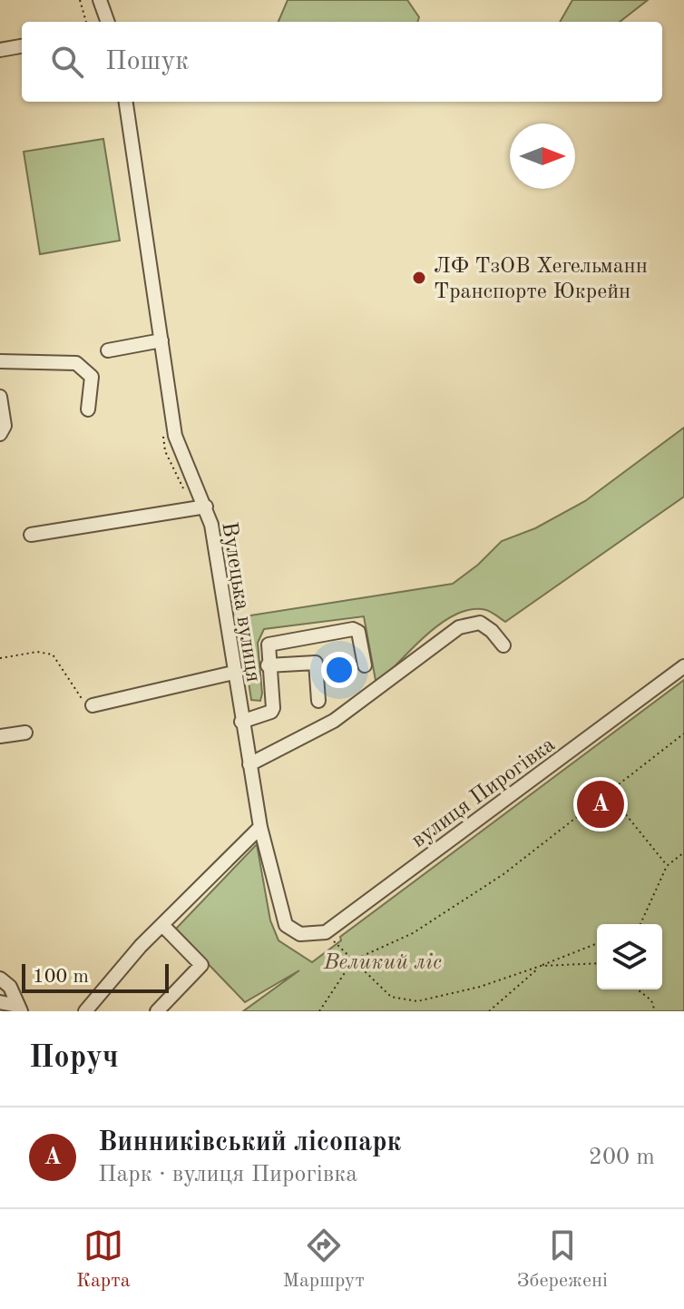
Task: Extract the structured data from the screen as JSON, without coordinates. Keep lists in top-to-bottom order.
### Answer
{
  "streets": {
    "street": ["Вулецька вулиця", "вулиця Пирогівка"]
  },
  "crossings": [
    ["Вулецька вулиця", "вулиця Пирогівка"]
  ],
  "parks": ["Великий ліс"],
  "places": ["ЛФ ТзОВ Хегельманн Транспорте Юкрейн"],
  "scale_bar": "100 m",
  "north": "right",
  "page": {
    "search": "Пошук",
    "pins": "A",
    "scale": "100 m",
    "heading": "Поруч",
    "list": [
      {
        "mark": "A",
        "name": "Винниківський лісопарк",
        "note": "Парк · вулиця Пирогівка",
        "value": "200 m"
      }
    ],
    "nav": ["Карта", "Маршрут", "Збережені"]
  }
}
